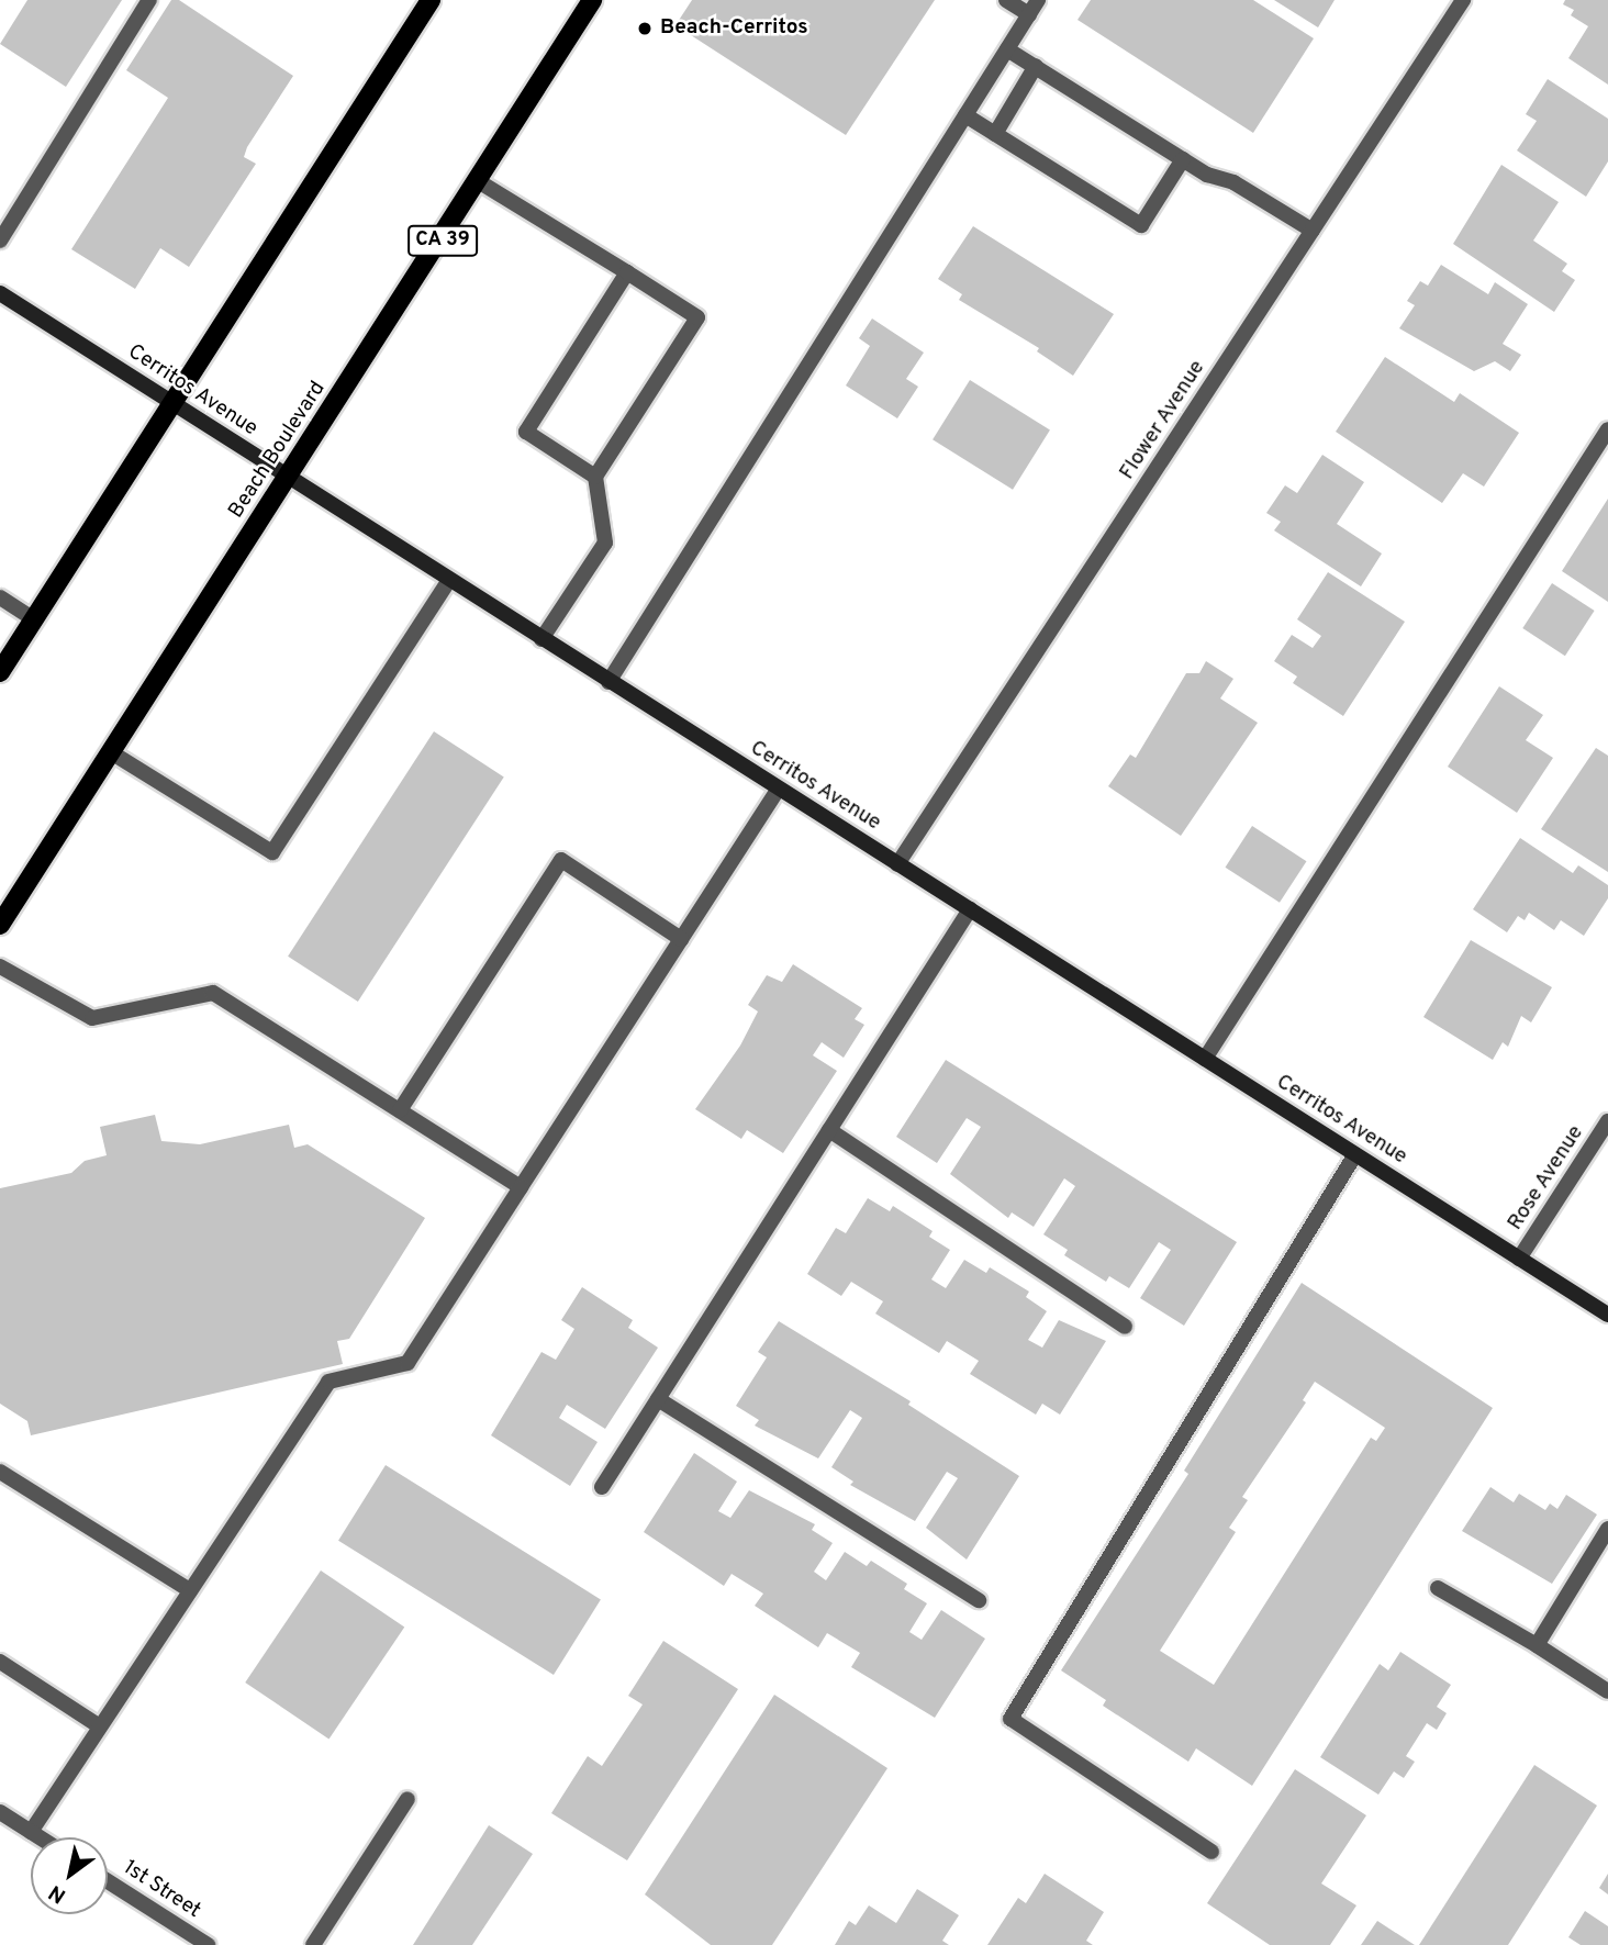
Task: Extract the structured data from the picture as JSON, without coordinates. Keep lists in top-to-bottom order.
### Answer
{
  "streets": {
    "main road": ["CA 39", "Cerritos Avenue", "Beach Boulevard"],
    "street": ["Flower Avenue", "Rose Avenue", "1st Street"]
  },
  "crossings": [
    ["Cerritos Avenue", "Flower Avenue"],
    ["Cerritos Avenue", "Beach Boulevard"],
    ["Cerritos Avenue", "Rose Avenue"]
  ],
  "places": ["Beach-Cerritos"],
  "north": "bottom left"
}
